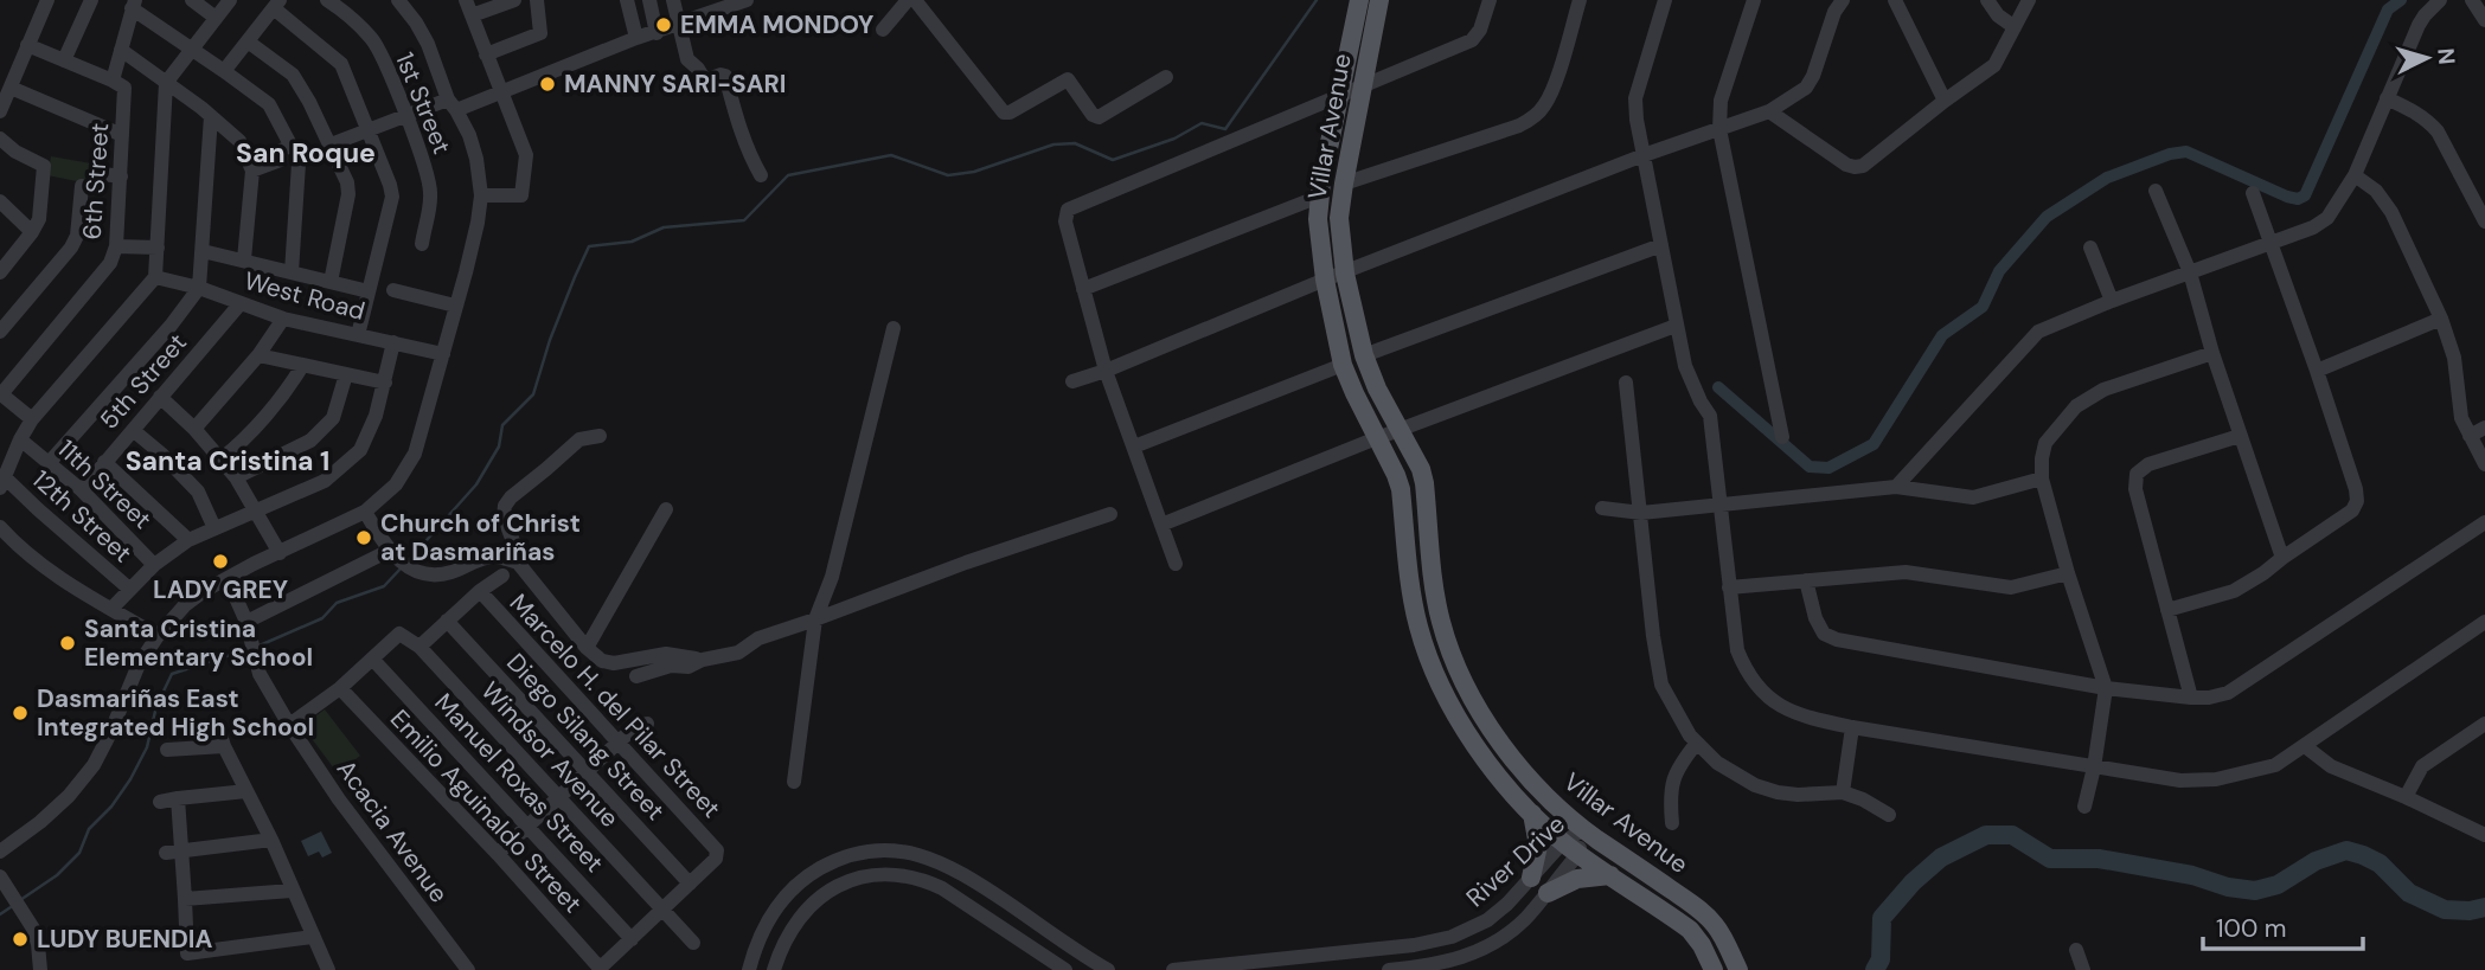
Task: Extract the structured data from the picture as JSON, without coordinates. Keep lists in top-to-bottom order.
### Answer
{
  "streets": {
    "main road": ["Villar Avenue"],
    "street": [
      "1st Street",
      "6th Street",
      "West Road",
      "5th Street",
      "11th Street",
      "12th Street",
      "Marcelo H. del Pilar Street",
      "Diego Silang Street",
      "Windsor Avenue",
      "Manuel Roxas Street",
      "Emilio Aguinaldo Street",
      "Acacia Avenue",
      "River Drive"
    ]
  },
  "crossings": [
    ["Villar Avenue", "River Drive"],
    ["West Road", "5th Street"],
    ["5th Street", "11th Street"],
    ["Marcelo H. del Pilar Street", "Diego Silang Street"],
    ["Windsor Avenue", "Manuel Roxas Street"],
    ["Manuel Roxas Street", "Emilio Aguinaldo Street"]
  ],
  "districts": ["San Roque", "Santa Cristina 1"],
  "places": [
    "EMMA MONDOY",
    "MANNY SARI-SARI",
    "Church of Christ at Dasmariñas",
    "LADY GREY",
    "Santa Cristina Elementary School",
    "Dasmariñas East Integrated High School",
    "LUDY BUENDIA"
  ],
  "scale_bar": "100 m",
  "north": "right"
}
